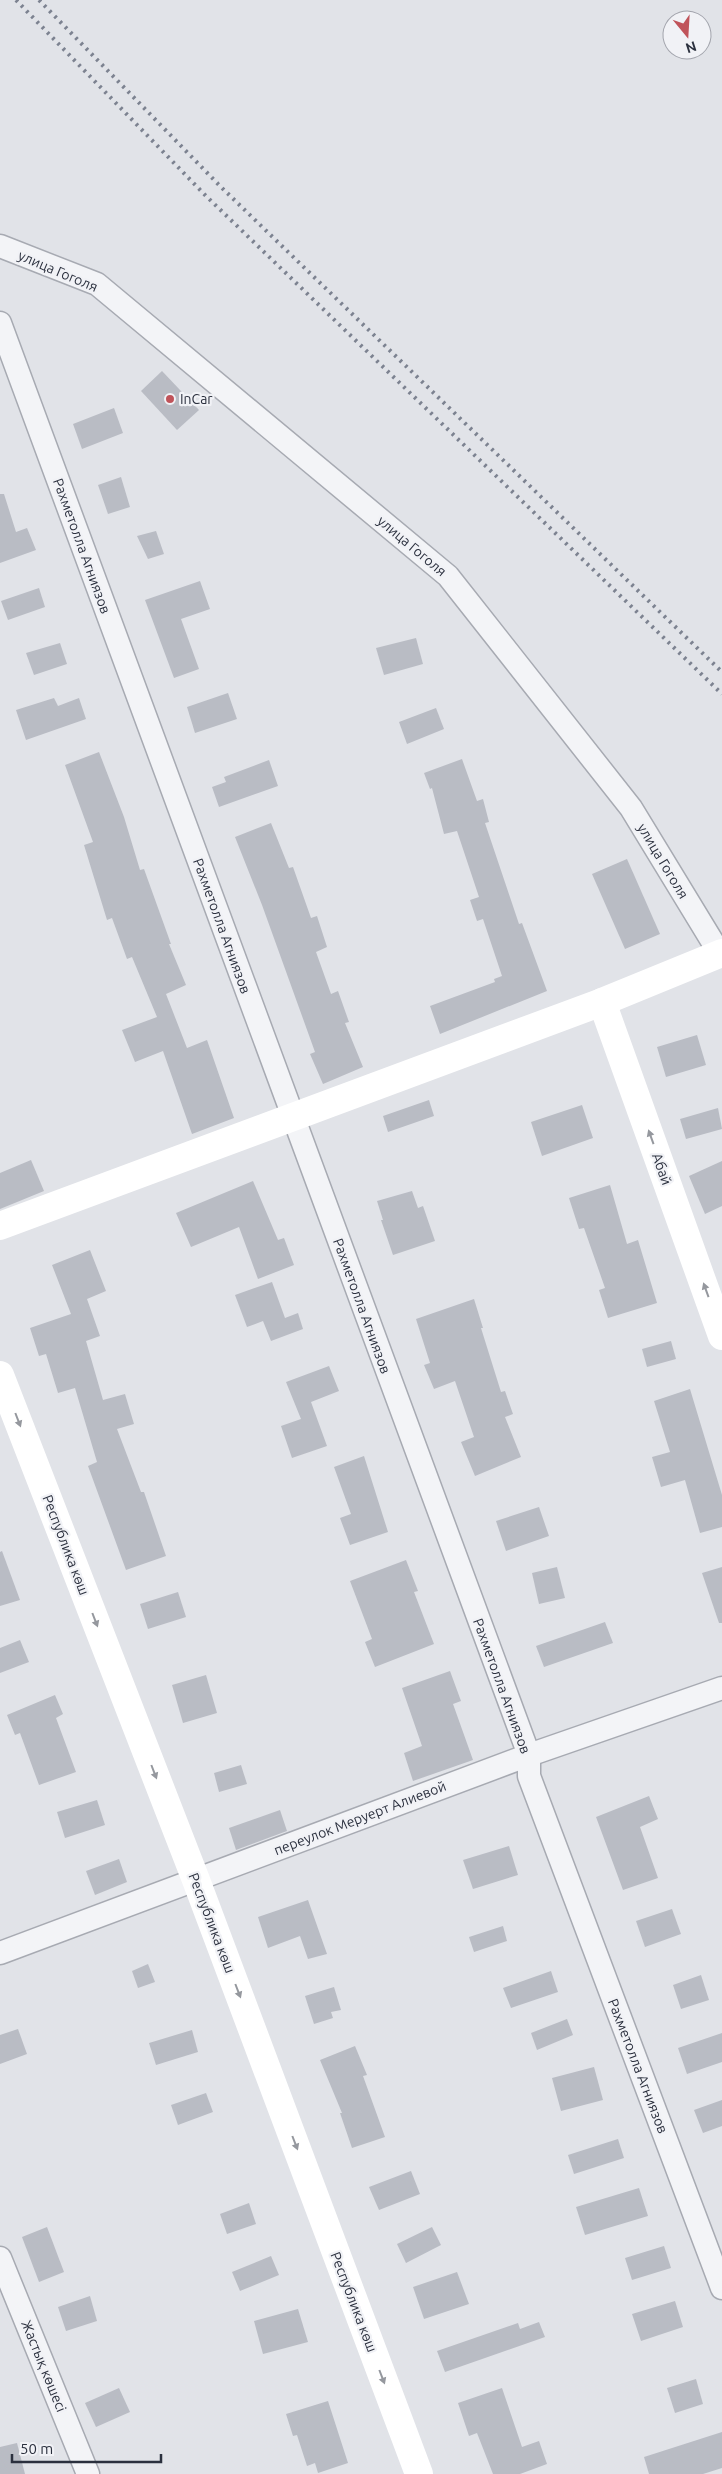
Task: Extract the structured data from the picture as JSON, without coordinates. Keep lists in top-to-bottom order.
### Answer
{
  "streets": {
    "main road": ["Абай", "Республика көш"],
    "street": [
      "улица Гоголя",
      "Рахметолла Агниязов",
      "переулок Меруерт Алиевой",
      "Жастық көшесі"
    ]
  },
  "crossings": [
    ["Рахметолла Агниязов", "переулок Меруерт Алиевой"],
    ["Республика көш", "переулок Меруерт Алиевой"]
  ],
  "one_way": ["Абай", "Республика көш"],
  "places": ["InCar"],
  "scale_bar": "50 m",
  "north": "bottom"
}
